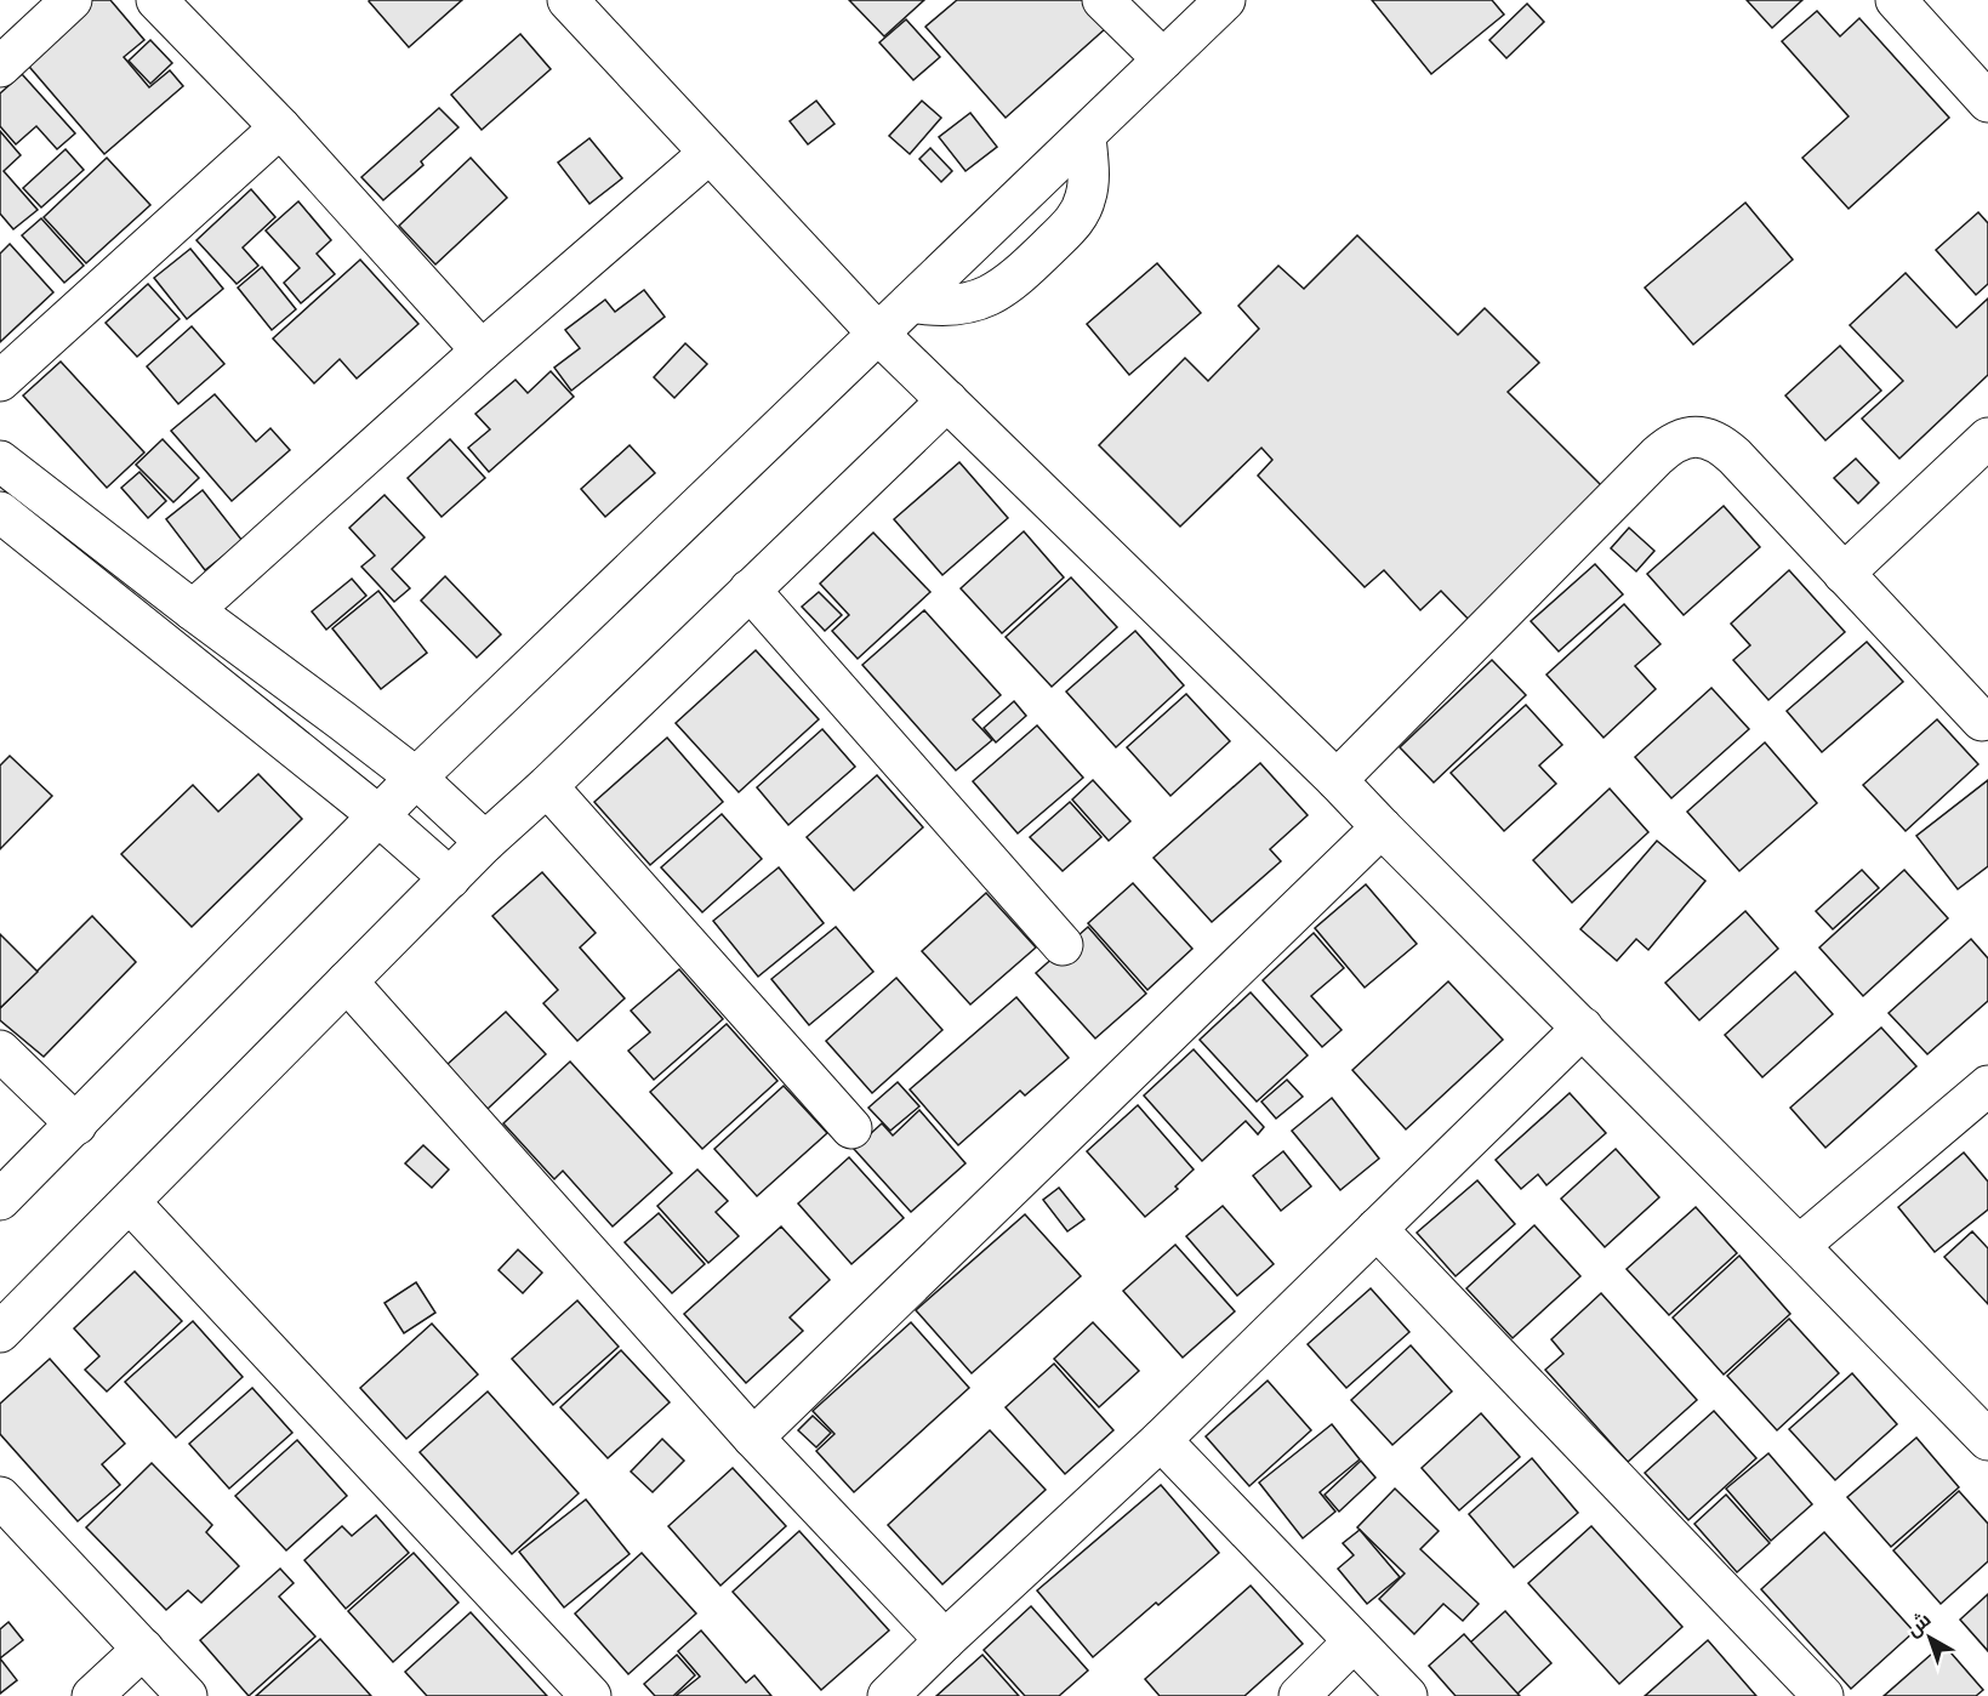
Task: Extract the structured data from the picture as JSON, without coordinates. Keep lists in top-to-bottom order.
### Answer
{
  "north": "top left"
}
